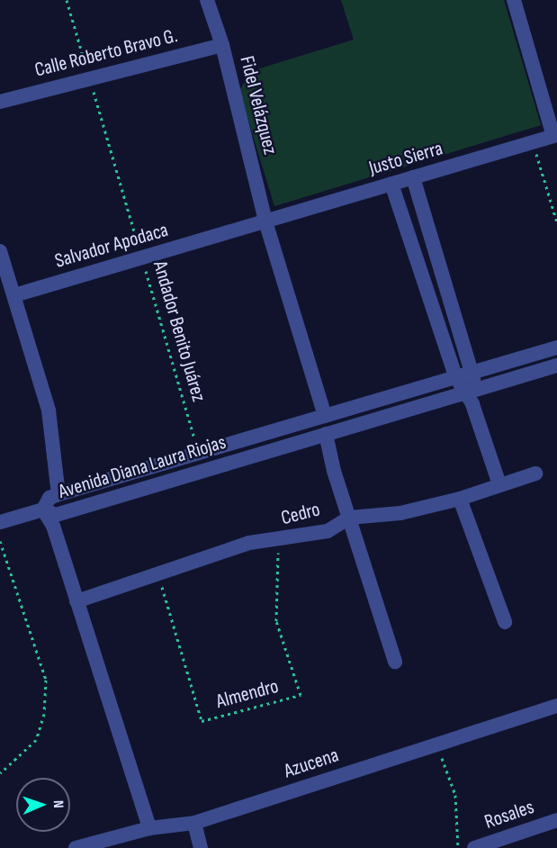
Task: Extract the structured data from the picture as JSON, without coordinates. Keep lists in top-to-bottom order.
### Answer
{
  "streets": {
    "street": [
      "Calle Roberto Bravo G.",
      "Fidel Velázquez",
      "Justo Sierra",
      "Salvador Apodaca",
      "Avenida Diana Laura Riojas",
      "Cedro",
      "Azucena",
      "Rosales"
    ],
    "path": ["Andador Benito Juárez", "Almendro"]
  },
  "crossings": [
    ["Calle Roberto Bravo G.", "Fidel Velázquez"],
    ["Calle Roberto Bravo G.", "Andador Benito Juárez"],
    ["Fidel Velázquez", "Justo Sierra"],
    ["Fidel Velázquez", "Salvador Apodaca"],
    ["Fidel Velázquez", "Avenida Diana Laura Riojas"],
    ["Justo Sierra", "Salvador Apodaca"],
    ["Salvador Apodaca", "Andador Benito Juárez"],
    ["Andador Benito Juárez", "Avenida Diana Laura Riojas"],
    ["Cedro", "Almendro"]
  ],
  "north": "right"
}
